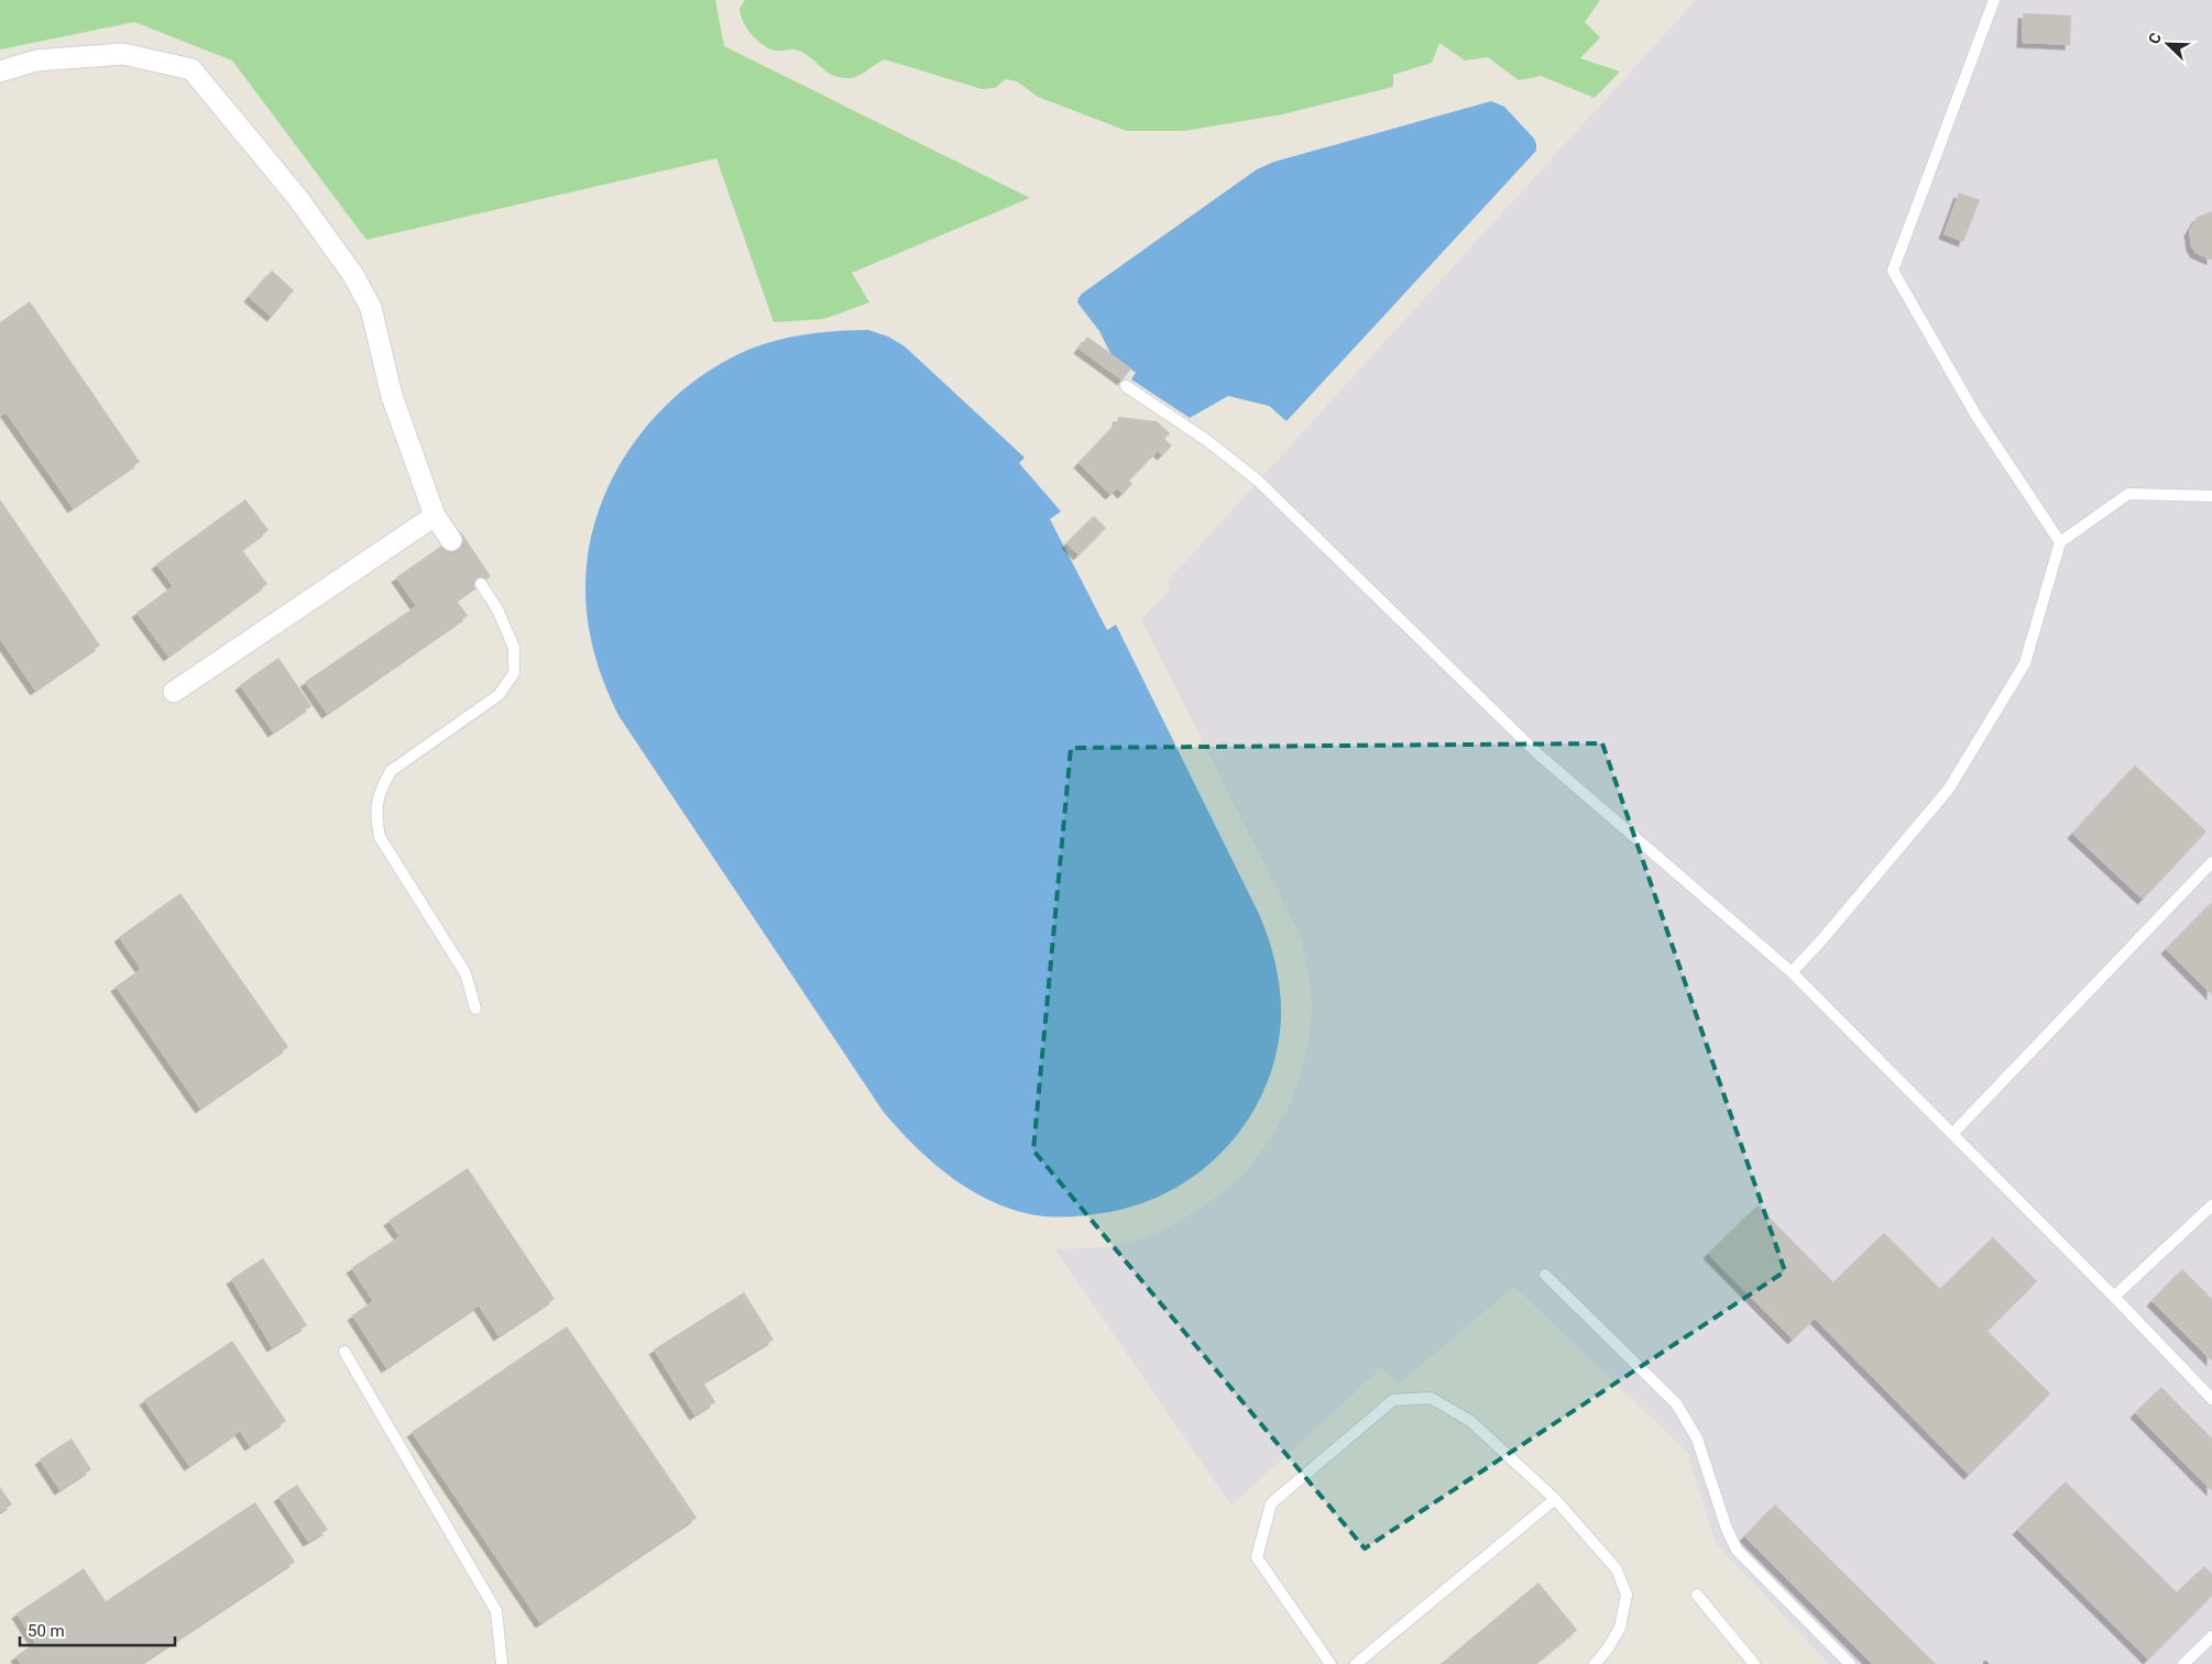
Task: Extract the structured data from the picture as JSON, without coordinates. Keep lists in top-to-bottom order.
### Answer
{
  "scale_bar": "50 m",
  "north": "top left"
}
